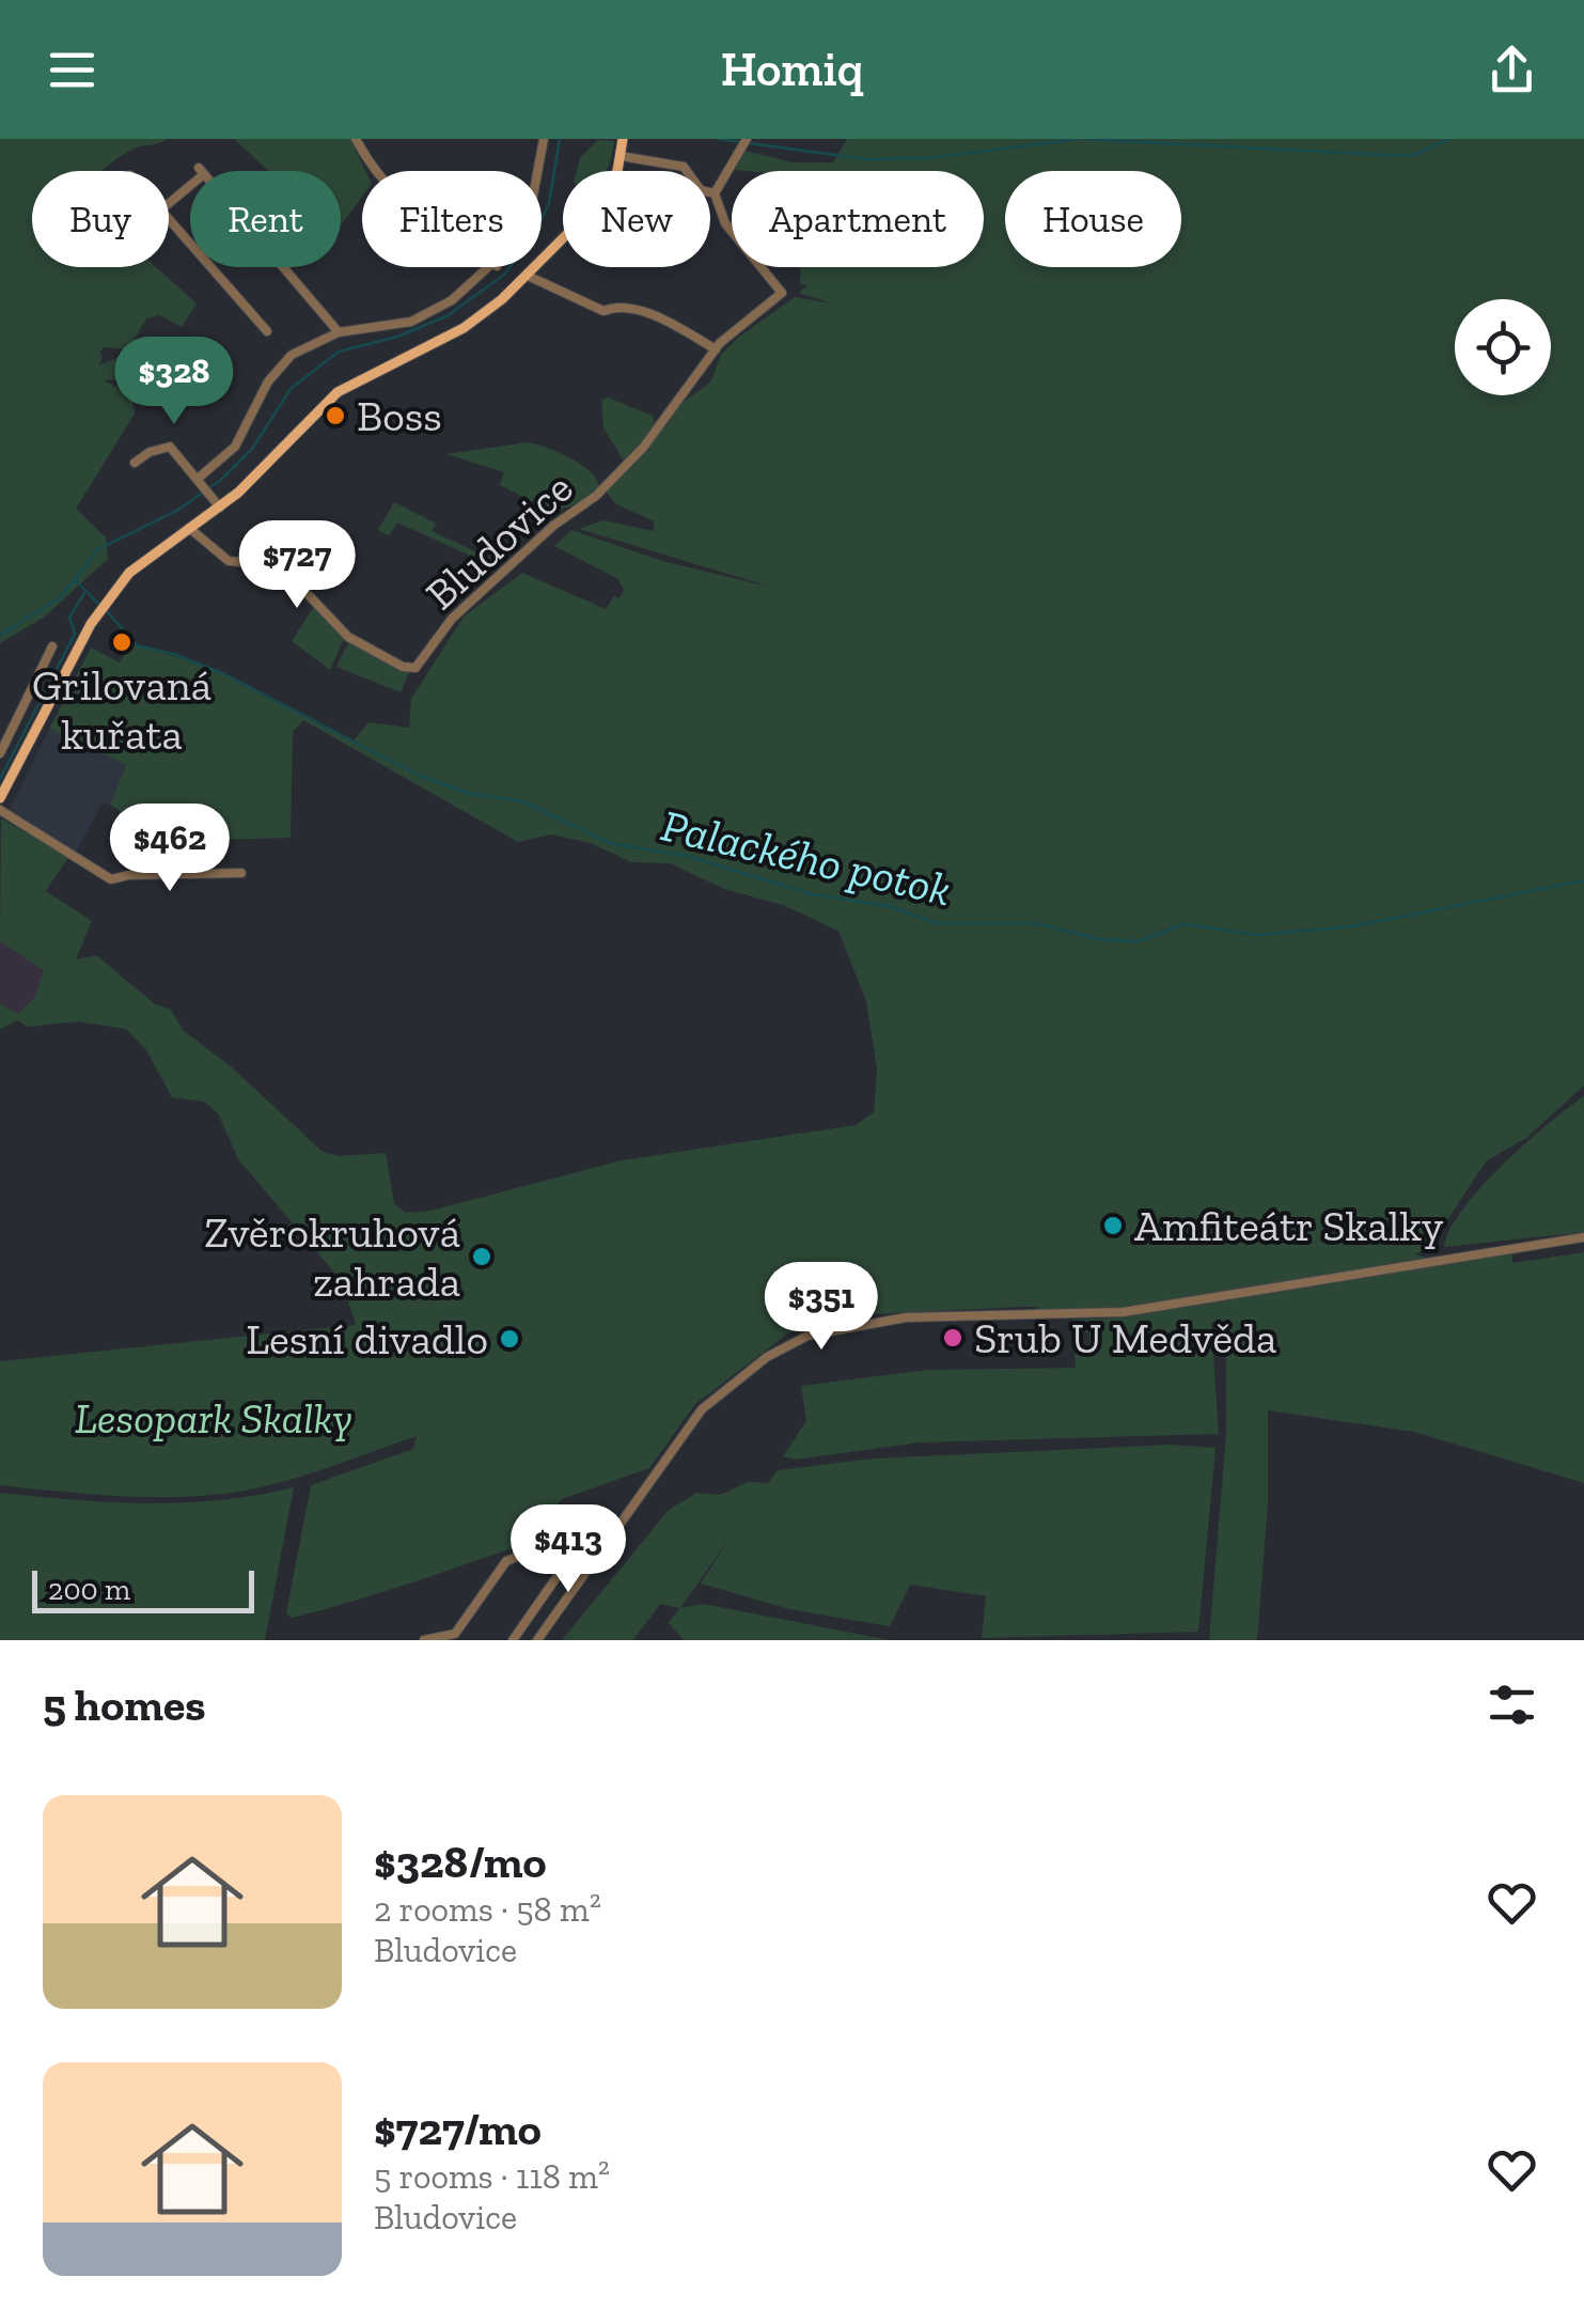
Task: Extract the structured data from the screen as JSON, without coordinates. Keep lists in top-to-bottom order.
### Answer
{
  "streets": {
    "street": ["Bludovice"]
  },
  "water": ["Palackého potok"],
  "parks": ["Lesopark Skalky"],
  "places": [
    "Boss",
    "Grilovaná kuřata",
    "Amfiteátr Skalky",
    "Zvěrokruhová zahrada",
    "Srub U Medvěda",
    "Lesní divadlo"
  ],
  "scale_bar": "200 m",
  "page": {
    "header": "Homiq",
    "chip": [
      "Buy",
      "Rent",
      "Filters",
      "New",
      "Apartment",
      "House"
    ],
    "price": [
      "$328",
      "$727",
      "$462",
      "$351",
      "$413"
    ],
    "scale": "200 m",
    "heading": "5 homes",
    "list": [
      {
        "name": "$328/mo",
        "note": "2 rooms · 58 m² · Bludovice"
      },
      {
        "name": "$727/mo",
        "note": "5 rooms · 118 m² · Bludovice"
      }
    ]
  }
}
